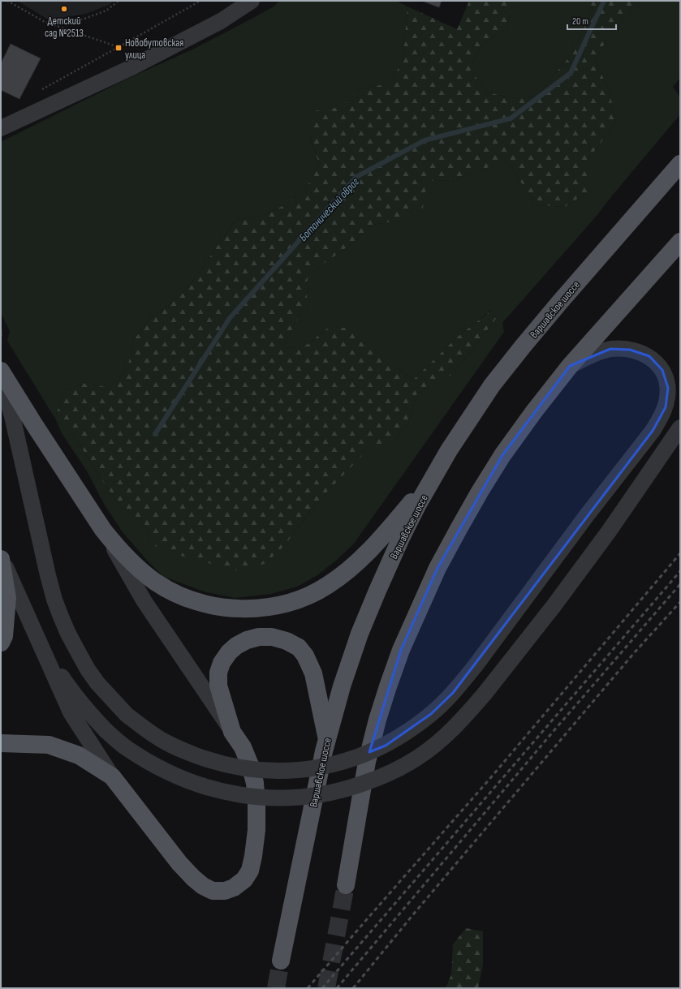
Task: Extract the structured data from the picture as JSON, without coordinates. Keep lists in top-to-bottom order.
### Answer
{
  "streets": {
    "main road": ["Варшавское шоссе"]
  },
  "water": ["Ботанический овраг"],
  "places": {
    "other": ["Детский сад №2513"],
    "transit": ["Новобутовская улица"]
  },
  "scale_bar": "20 m"
}
